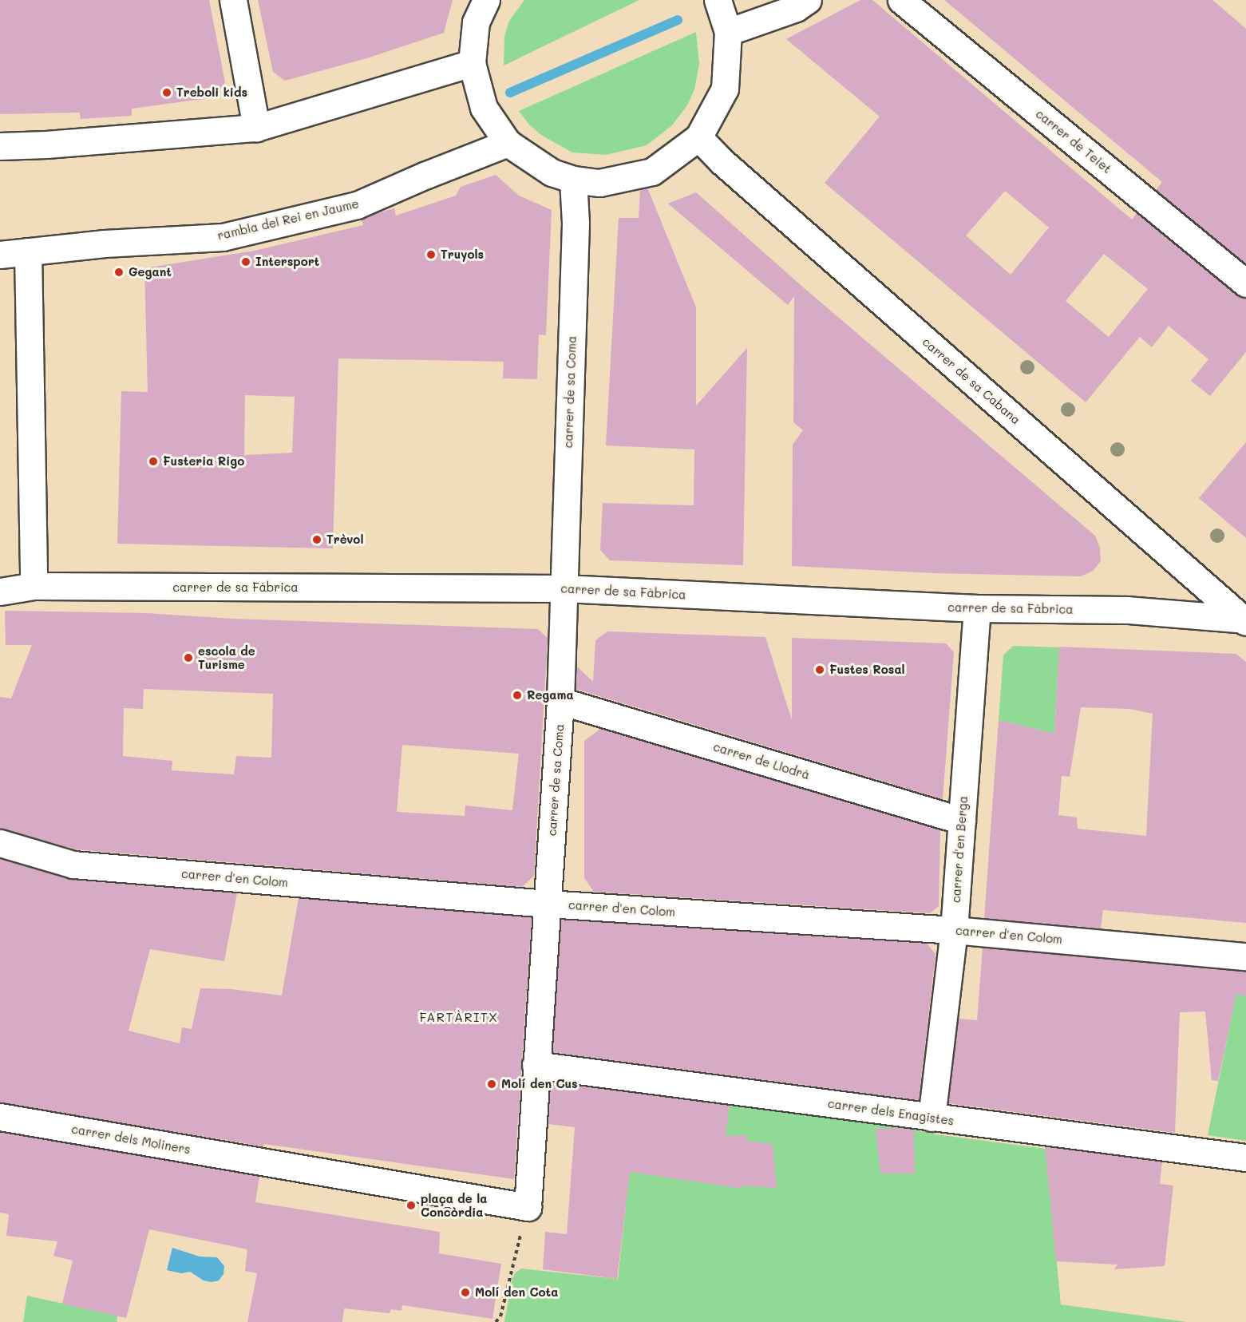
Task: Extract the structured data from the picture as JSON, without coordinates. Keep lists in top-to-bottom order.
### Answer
{
  "streets": {
    "street": [
      "carrer de Teiet",
      "rambla del Rei en Jaume",
      "carrer de sa Cabana",
      "carrer de sa Coma",
      "carrer de sa Fàbrica",
      "carrer de Llodrà",
      "carrer d'en Berga",
      "carrer d'en Colom",
      "carrer dels Enagistes",
      "carrer dels Moliners"
    ]
  },
  "crossings": [
    ["carrer de sa Cabana", "carrer de sa Fàbrica"],
    ["carrer de sa Coma", "carrer de sa Fàbrica"],
    ["carrer de sa Coma", "carrer de Llodrà"],
    ["carrer de sa Coma", "carrer d'en Colom"],
    ["carrer de sa Coma", "carrer dels Enagistes"],
    ["carrer de sa Coma", "carrer dels Moliners"],
    ["carrer de sa Fàbrica", "carrer d'en Berga"],
    ["carrer de Llodrà", "carrer d'en Berga"],
    ["carrer d'en Berga", "carrer d'en Colom"],
    ["carrer d'en Berga", "carrer dels Enagistes"]
  ],
  "districts": ["FARTÀRITX"],
  "places": [
    "Treboli kids",
    "Truyols",
    "Intersport",
    "Gegant",
    "Fusteria Rigo",
    "Trèvol",
    "escola de Turisme",
    "Fustes Rosal",
    "Regama",
    "Molí den Cus",
    "plaça de la Concòrdia",
    "Molí den Cota"
  ]
}
